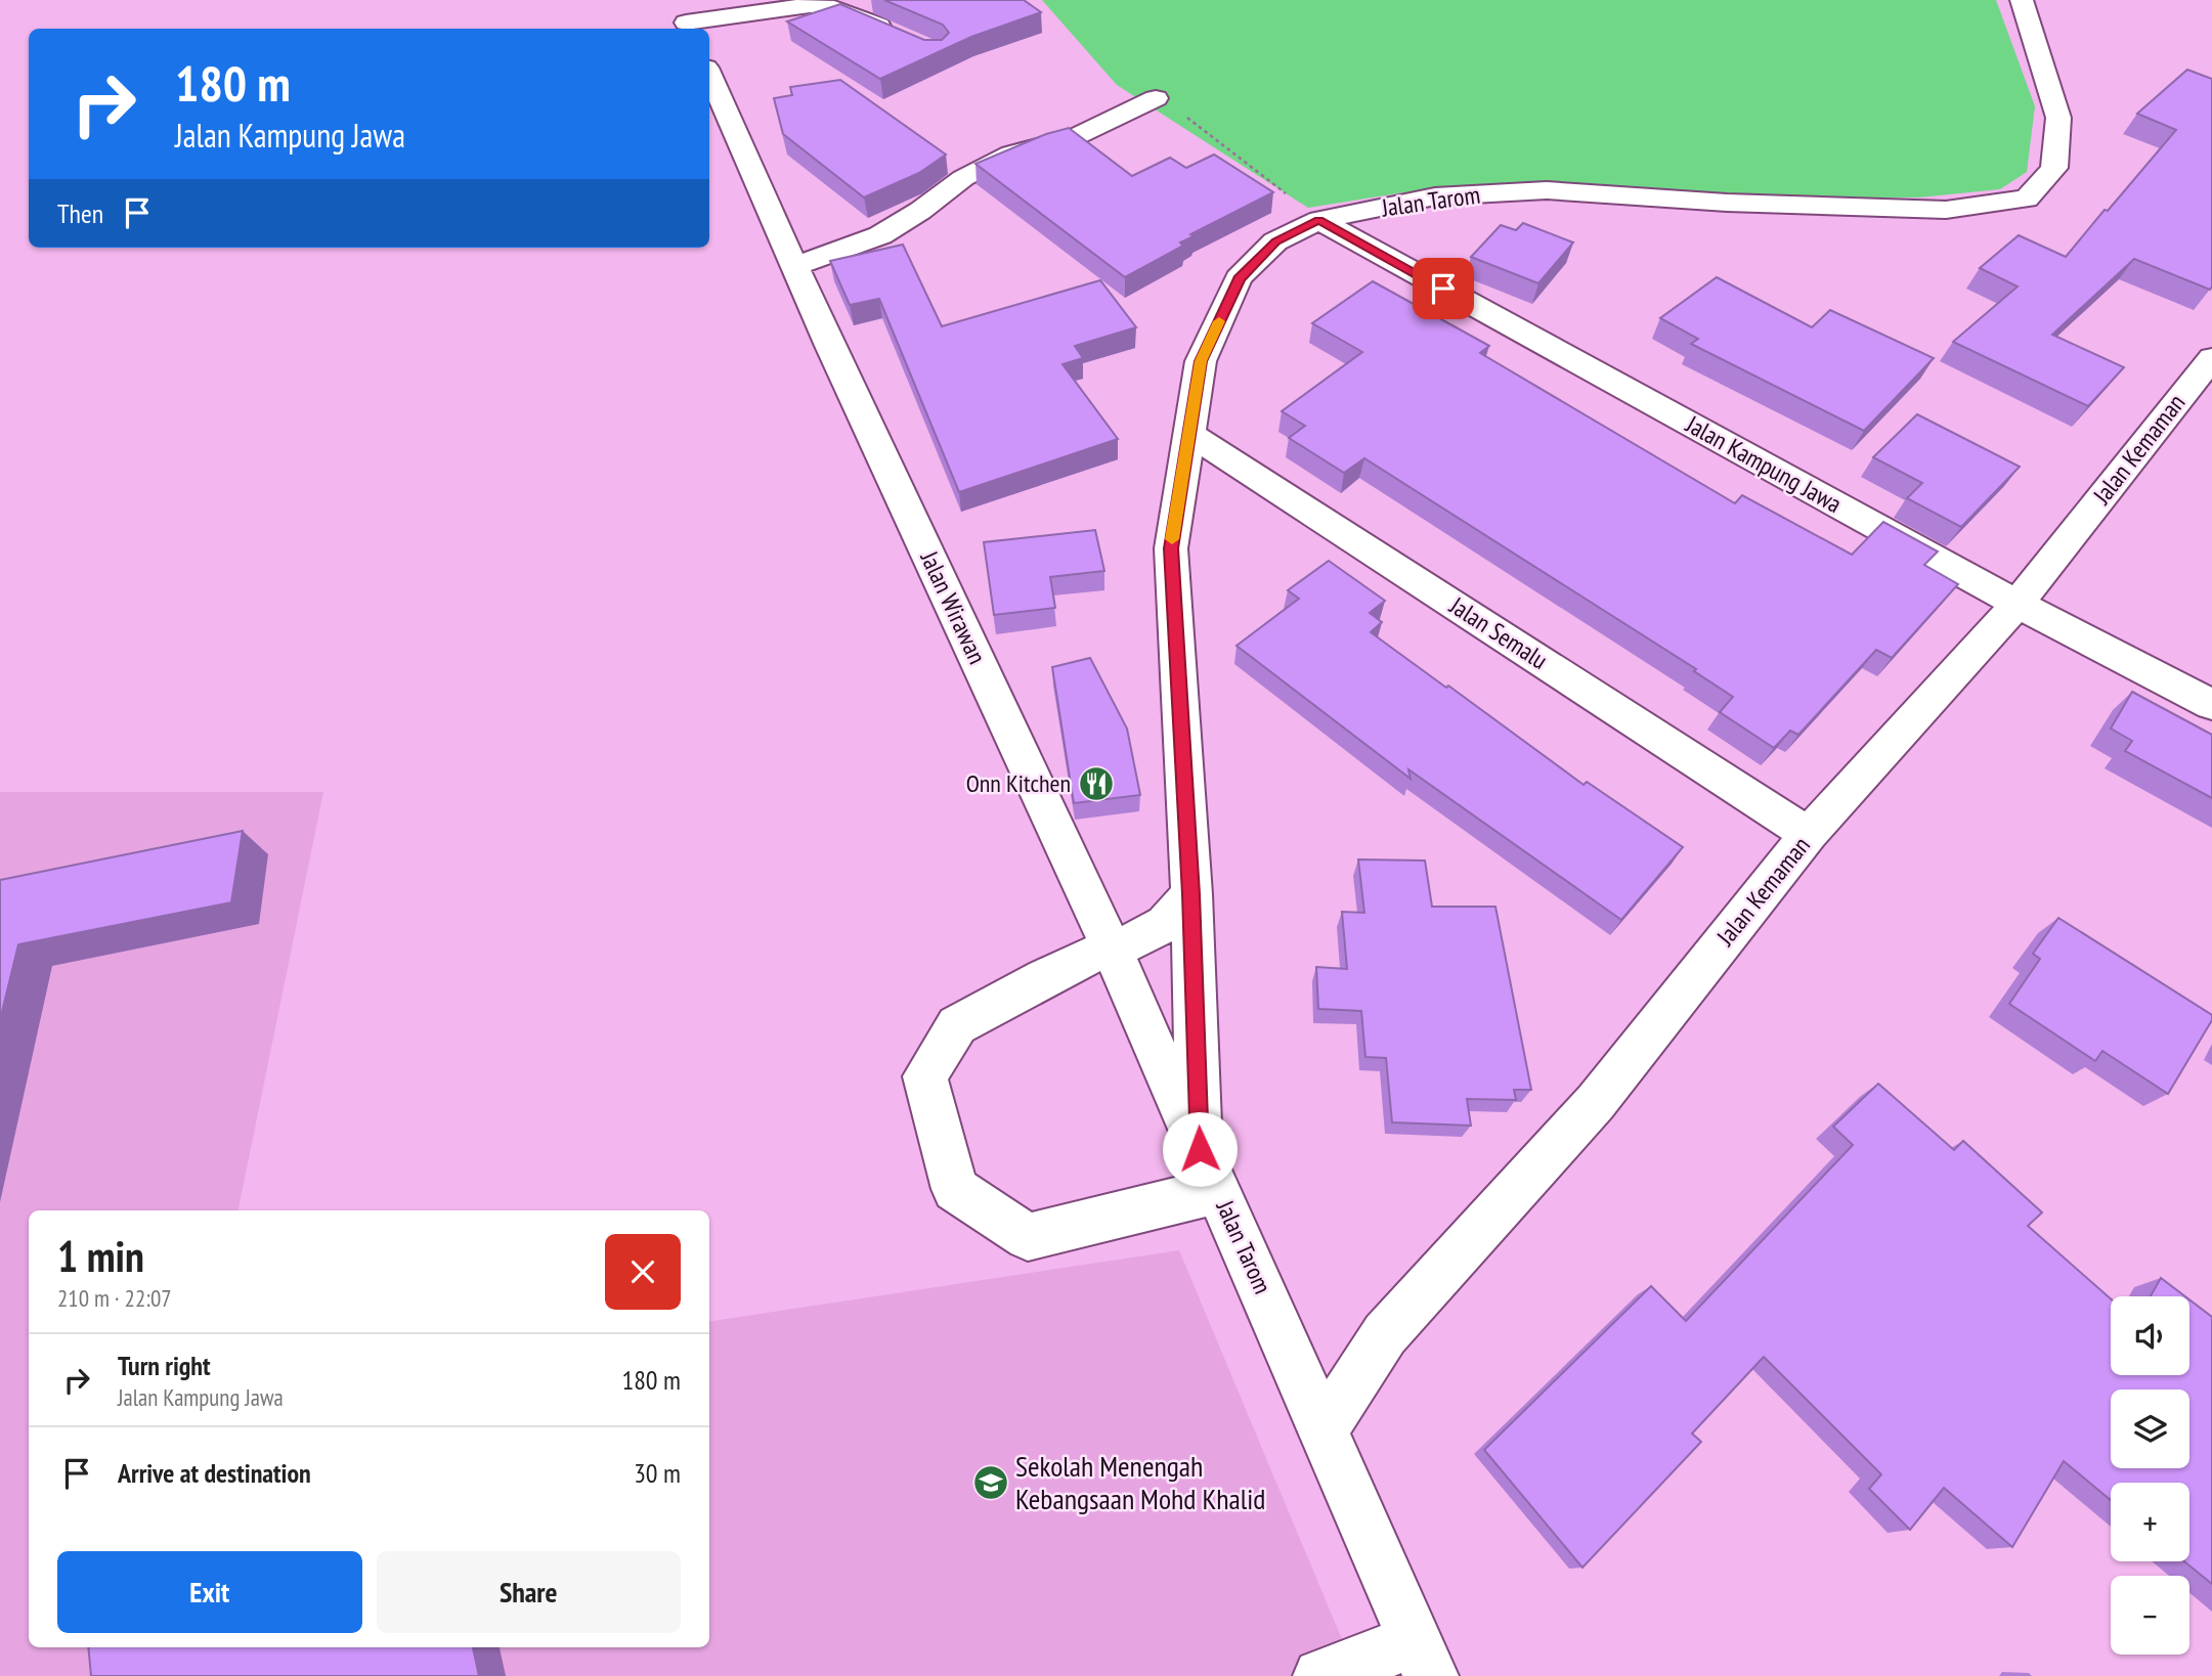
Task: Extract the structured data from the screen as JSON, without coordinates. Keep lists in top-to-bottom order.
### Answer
{
  "streets": {
    "street": [
      "Jalan Tarom",
      "Jalan Kemaman",
      "Jalan Kampung Jawa",
      "Jalan Wirawan",
      "Jalan Semalu"
    ]
  },
  "crossings": [
    ["Jalan Tarom", "Jalan Kemaman"],
    ["Jalan Tarom", "Jalan Kampung Jawa"],
    ["Jalan Tarom", "Jalan Wirawan"],
    ["Jalan Tarom", "Jalan Semalu"],
    ["Jalan Kemaman", "Jalan Kampung Jawa"],
    ["Jalan Kemaman", "Jalan Semalu"]
  ],
  "places": {
    "restaurant": ["Onn Kitchen"],
    "school or university": ["Sekolah Menengah Kebangsaan Mohd Khalid"]
  },
  "page": {
    "turn": ["180 m", "Jalan Kampung Jawa"],
    "then": "Then",
    "heading": ["1 min", "210 m · 22:07"],
    "map_buttons": ["+", "−"],
    "list": [
      {
        "name": "Turn right",
        "note": "Jalan Kampung Jawa",
        "value": "180 m"
      },
      {
        "name": "Arrive at destination",
        "value": "30 m"
      }
    ],
    "buttons": ["Exit", "Share"]
  }
}
